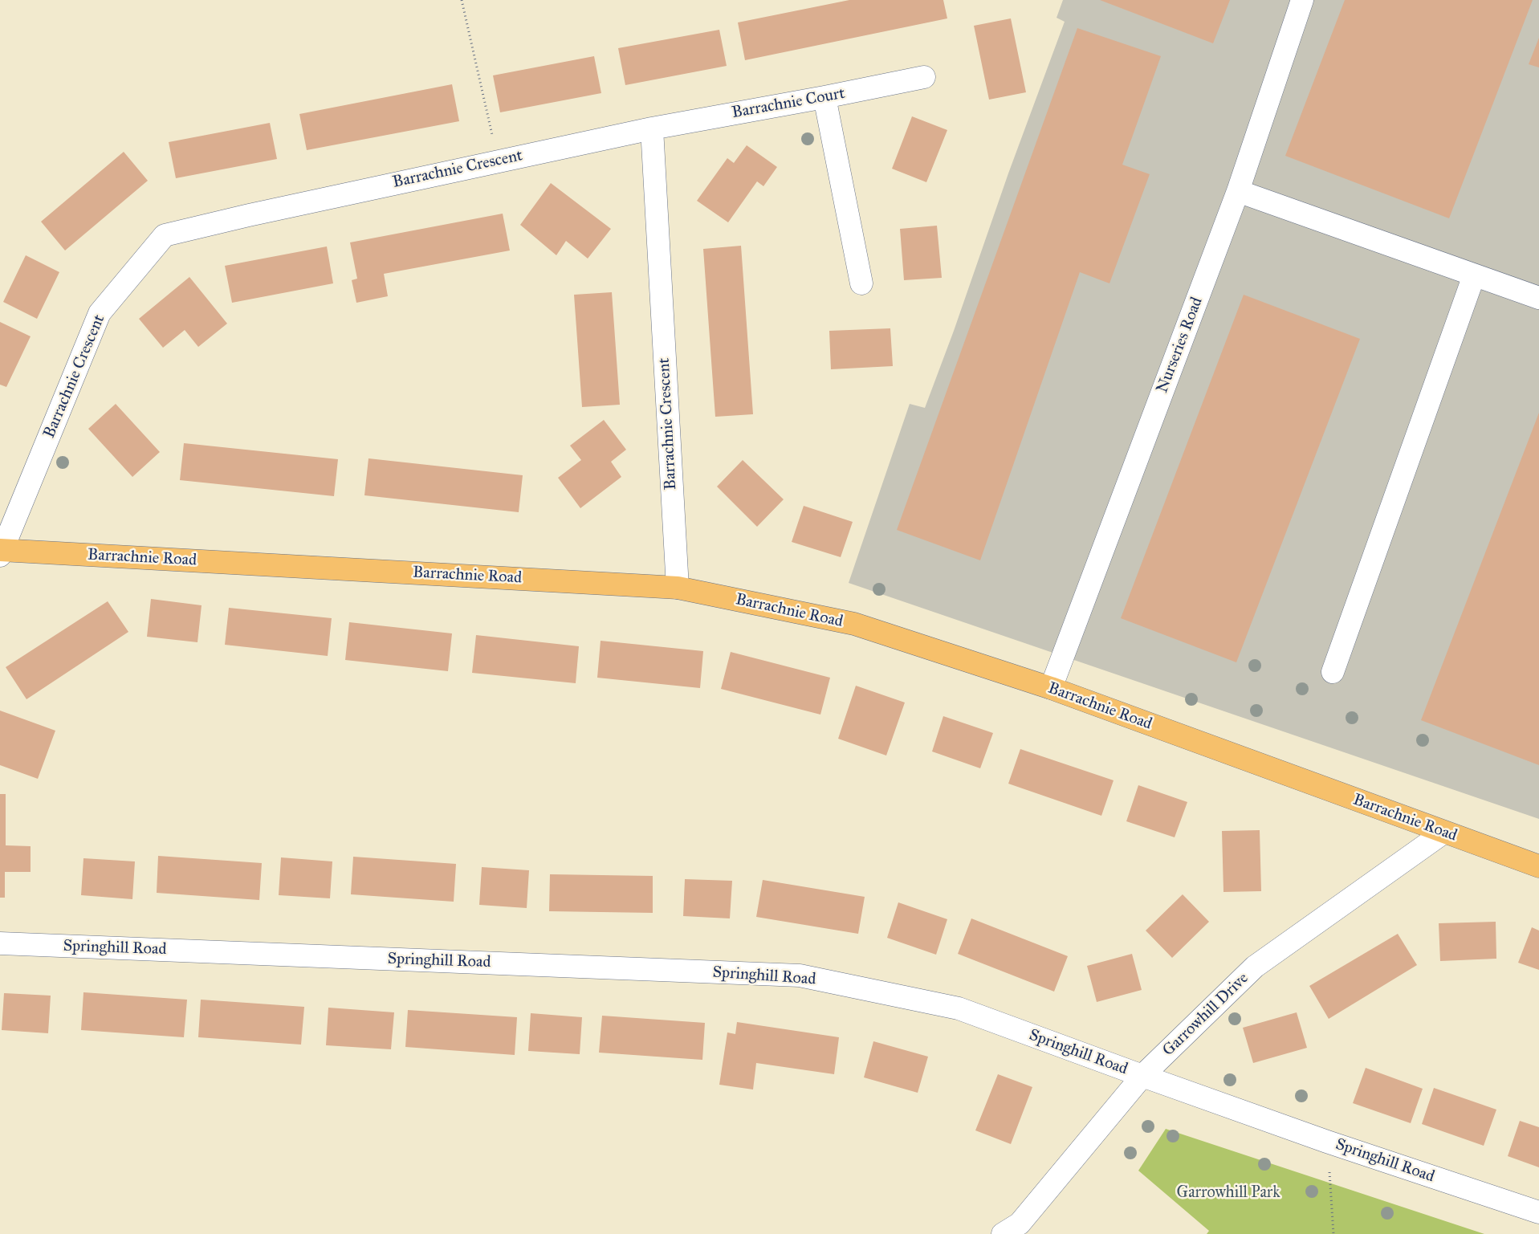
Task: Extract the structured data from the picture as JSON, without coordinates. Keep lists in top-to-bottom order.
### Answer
{
  "streets": {
    "main road": ["Barrachnie Road"],
    "street": [
      "Barrachnie Court",
      "Barrachnie Crescent",
      "Nurseries Road",
      "Springhill Road",
      "Garrowhill Drive"
    ]
  },
  "crossings": [
    ["Barrachnie Court", "Barrachnie Crescent"],
    ["Barrachnie Crescent", "Barrachnie Road"],
    ["Nurseries Road", "Barrachnie Road"],
    ["Barrachnie Road", "Garrowhill Drive"],
    ["Springhill Road", "Garrowhill Drive"]
  ],
  "parks": ["Garrowhill Park"]
}
